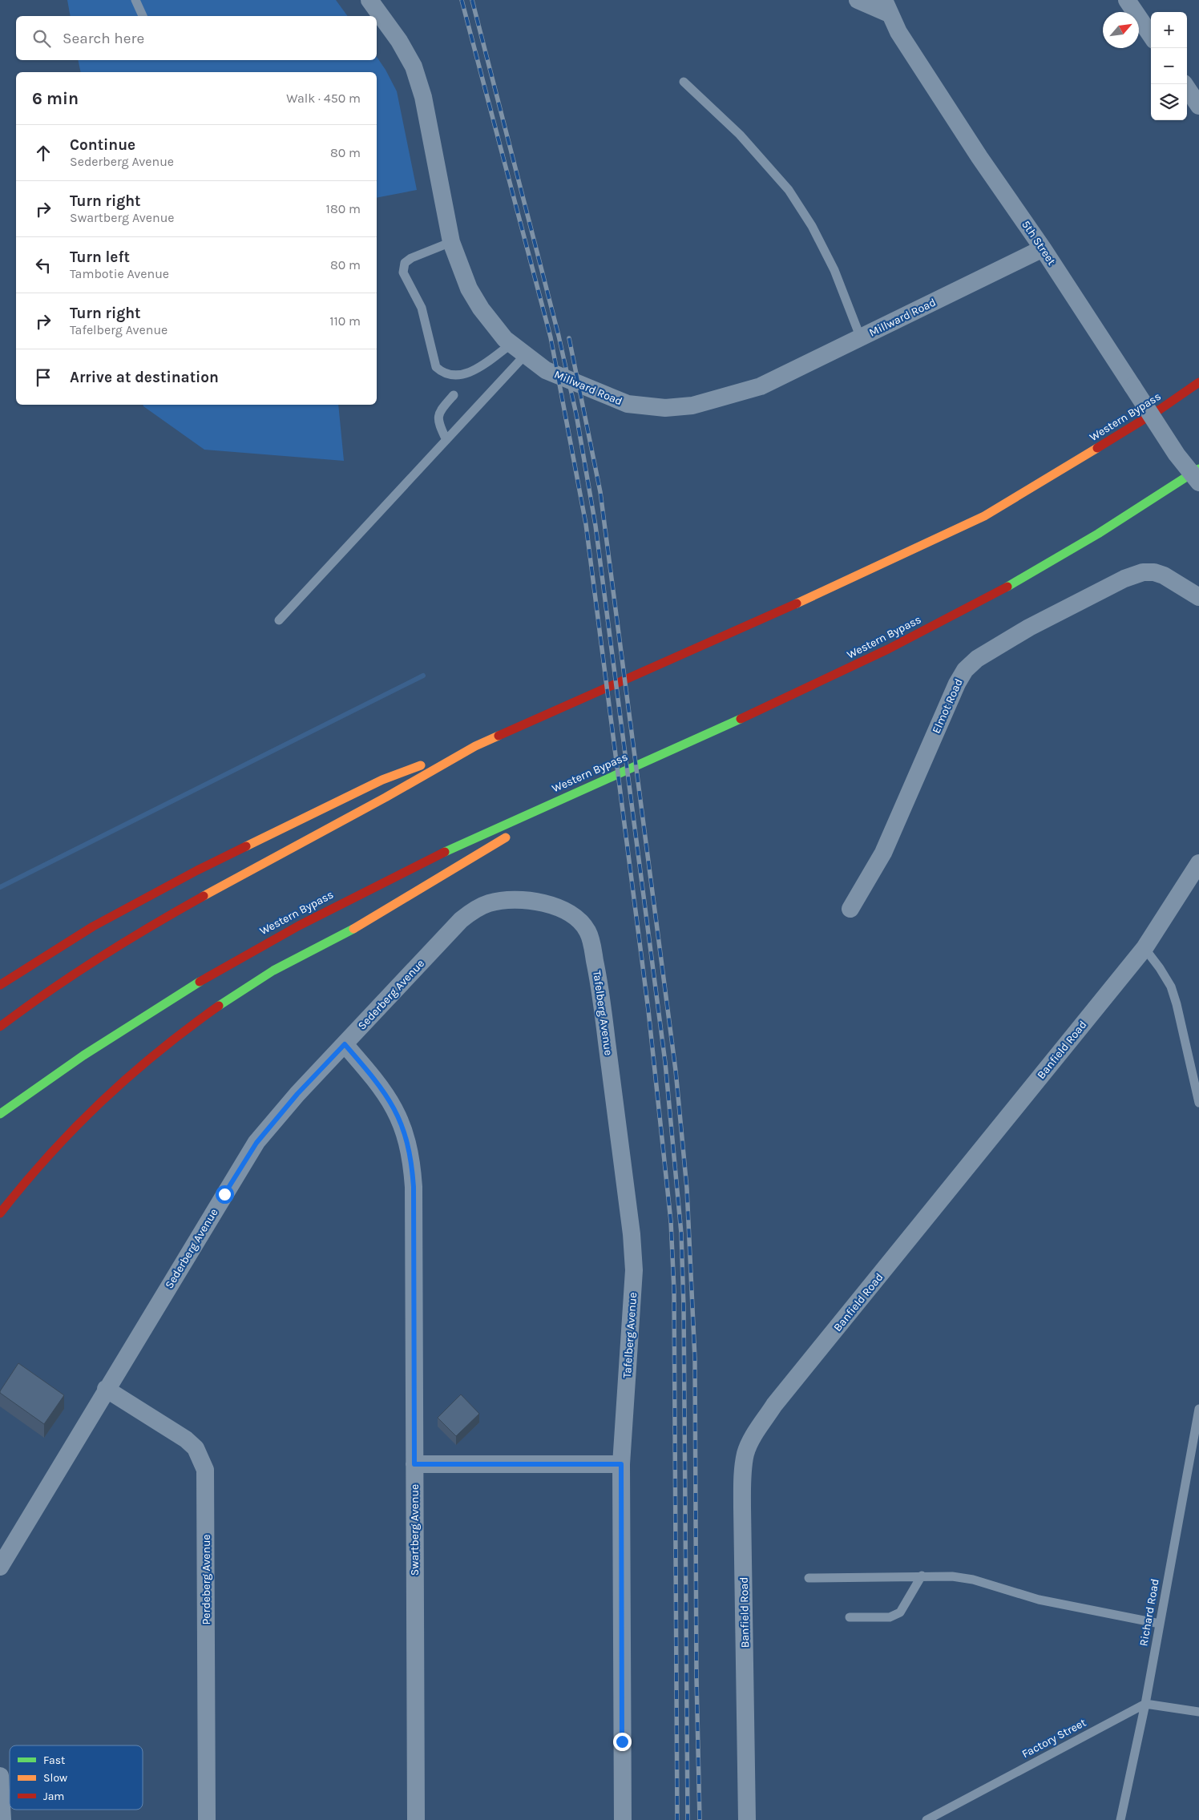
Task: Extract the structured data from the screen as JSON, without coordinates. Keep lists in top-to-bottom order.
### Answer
{
  "streets": {
    "highway": ["Western Bypass"],
    "street": [
      "5th Street",
      "Millward Road",
      "Elmot Road",
      "Sederberg Avenue",
      "Tafelberg Avenue",
      "Banfield Road",
      "Swartberg Avenue",
      "Perdeberg Avenue"
    ],
    "lane": ["Richard Road", "Factory Street"]
  },
  "crossings": [
    ["5th Street", "Millward Road"],
    ["Sederberg Avenue", "Tafelberg Avenue"],
    ["Sederberg Avenue", "Swartberg Avenue"],
    ["Sederberg Avenue", "Perdeberg Avenue"],
    ["Richard Road", "Factory Street"]
  ],
  "legend": ["Fast", "Slow", "Jam"],
  "north": "top right",
  "page": {
    "map_buttons": ["+", "−"],
    "search": "Search here",
    "heading": ["6 min", "Walk · 450 m"],
    "list": [
      ["Continue", "Sederberg Avenue", "80 m"],
      ["Turn right", "Swartberg Avenue", "180 m"],
      ["Turn left", "Tambotie Avenue", "80 m"],
      ["Turn right", "Tafelberg Avenue", "110 m"],
      "Arrive at destination"
    ]
  }
}
